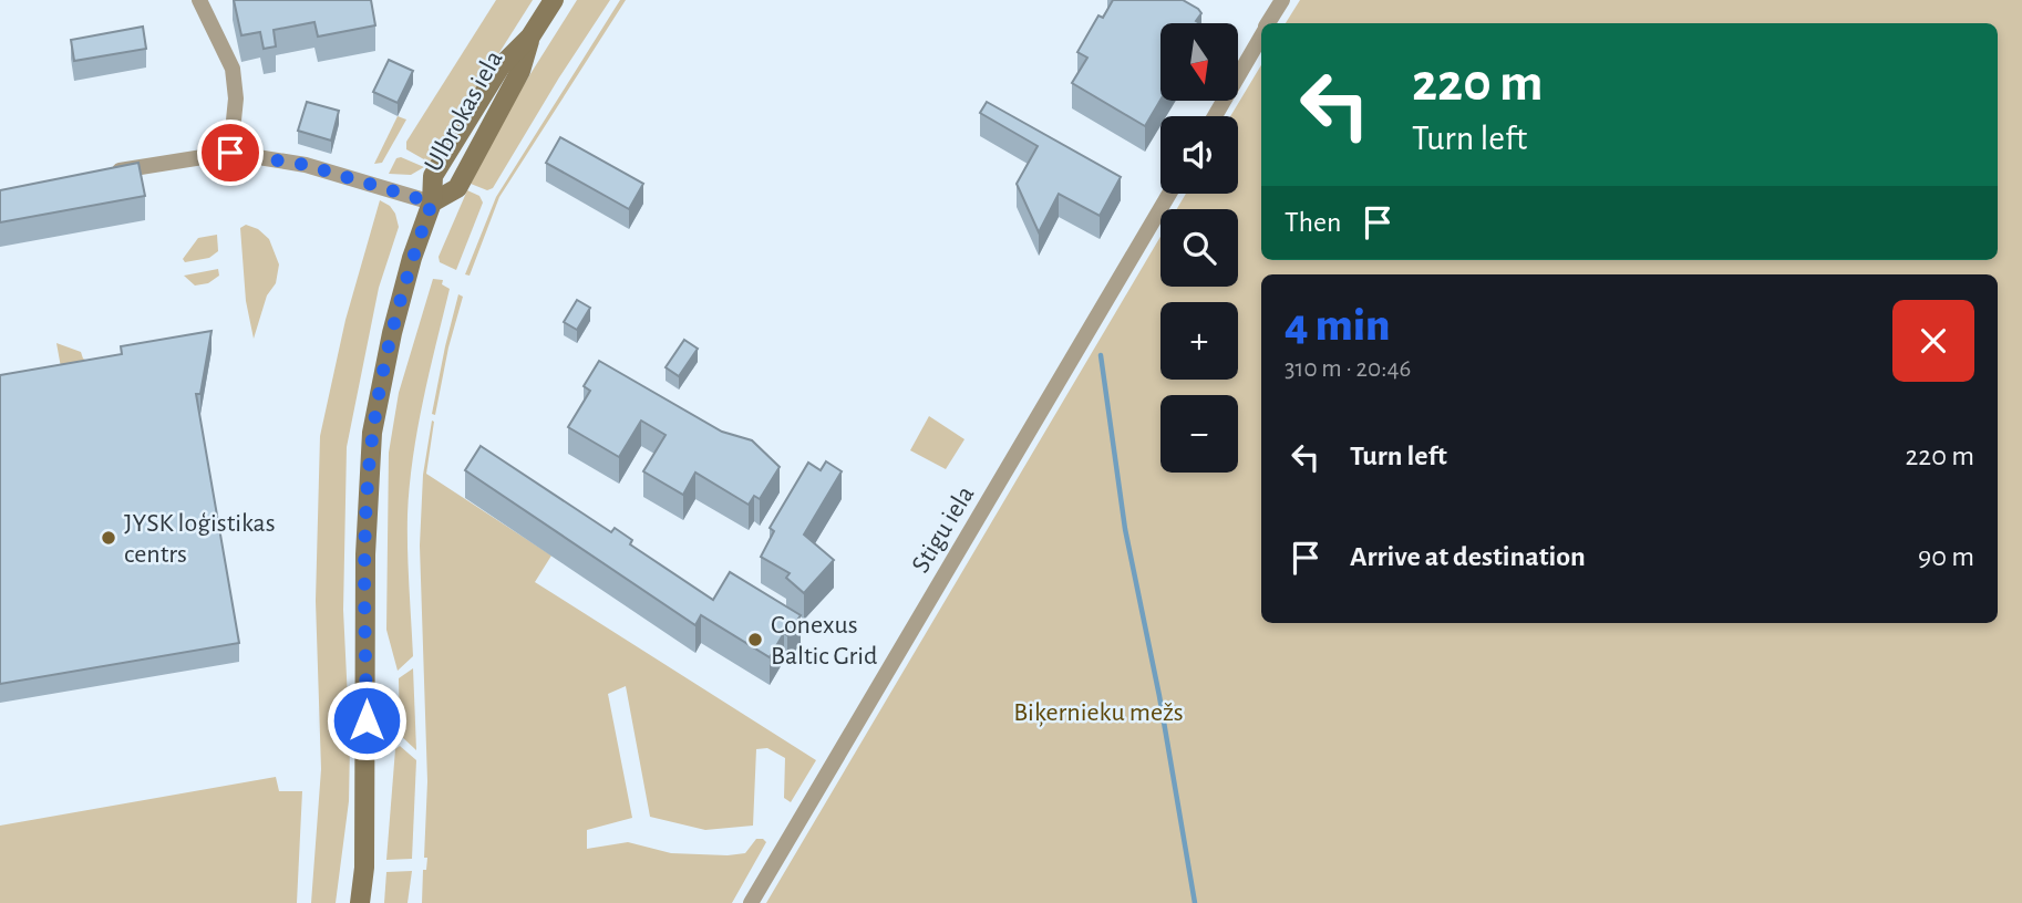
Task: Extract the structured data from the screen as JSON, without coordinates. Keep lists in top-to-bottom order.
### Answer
{
  "streets": {
    "main road": ["Ulbrokas iela"],
    "street": ["Stigu iela"]
  },
  "parks": ["Biķernieku mežs"],
  "places": ["JYSK loģistikas centrs", "Conexus Baltic Grid"],
  "north": "bottom",
  "page": {
    "map_buttons": ["+", "−"],
    "turn": ["220 m", "Turn left"],
    "then": "Then",
    "heading": ["4 min", "310 m · 20:46"],
    "list": [
      {
        "name": "Turn left",
        "value": "220 m"
      },
      {
        "name": "Arrive at destination",
        "value": "90 m"
      }
    ]
  }
}
